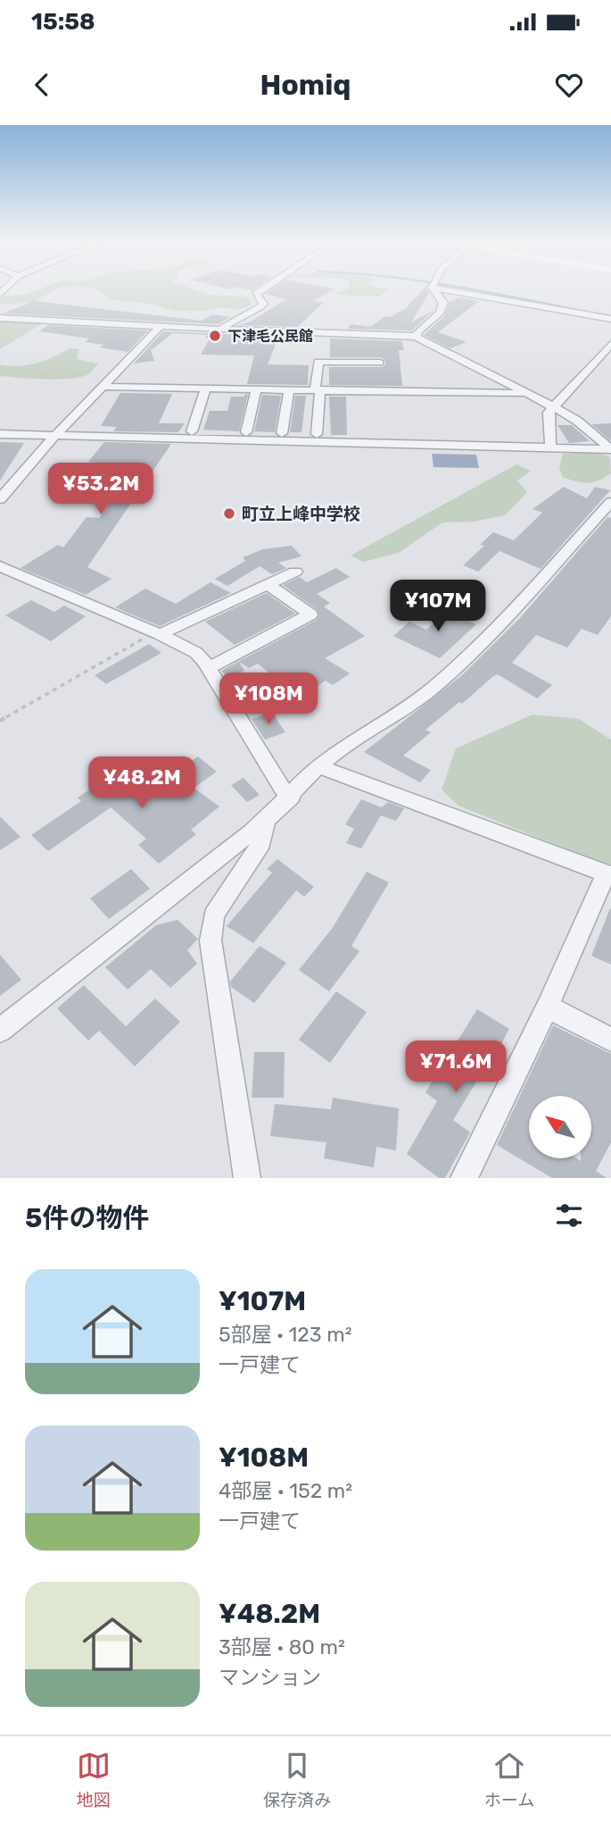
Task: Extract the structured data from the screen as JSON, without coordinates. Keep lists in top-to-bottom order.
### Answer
{
  "places": ["下津毛公民館", "町立上峰中学校"],
  "north": "top left",
  "page": {
    "status": "15:58",
    "header": "Homiq",
    "price": [
      "¥53.2M",
      "¥107M",
      "¥108M",
      "¥48.2M",
      "¥71.6M"
    ],
    "heading": "5件の物件",
    "list": [
      {
        "name": "¥107M",
        "note": "5部屋 · 123 m² · 一戸建て"
      },
      {
        "name": "¥108M",
        "note": "4部屋 · 152 m² · 一戸建て"
      },
      {
        "name": "¥48.2M",
        "note": "3部屋 · 80 m² · マンション"
      }
    ],
    "tabs": ["地図", "保存済み", "ホーム"]
  }
}
